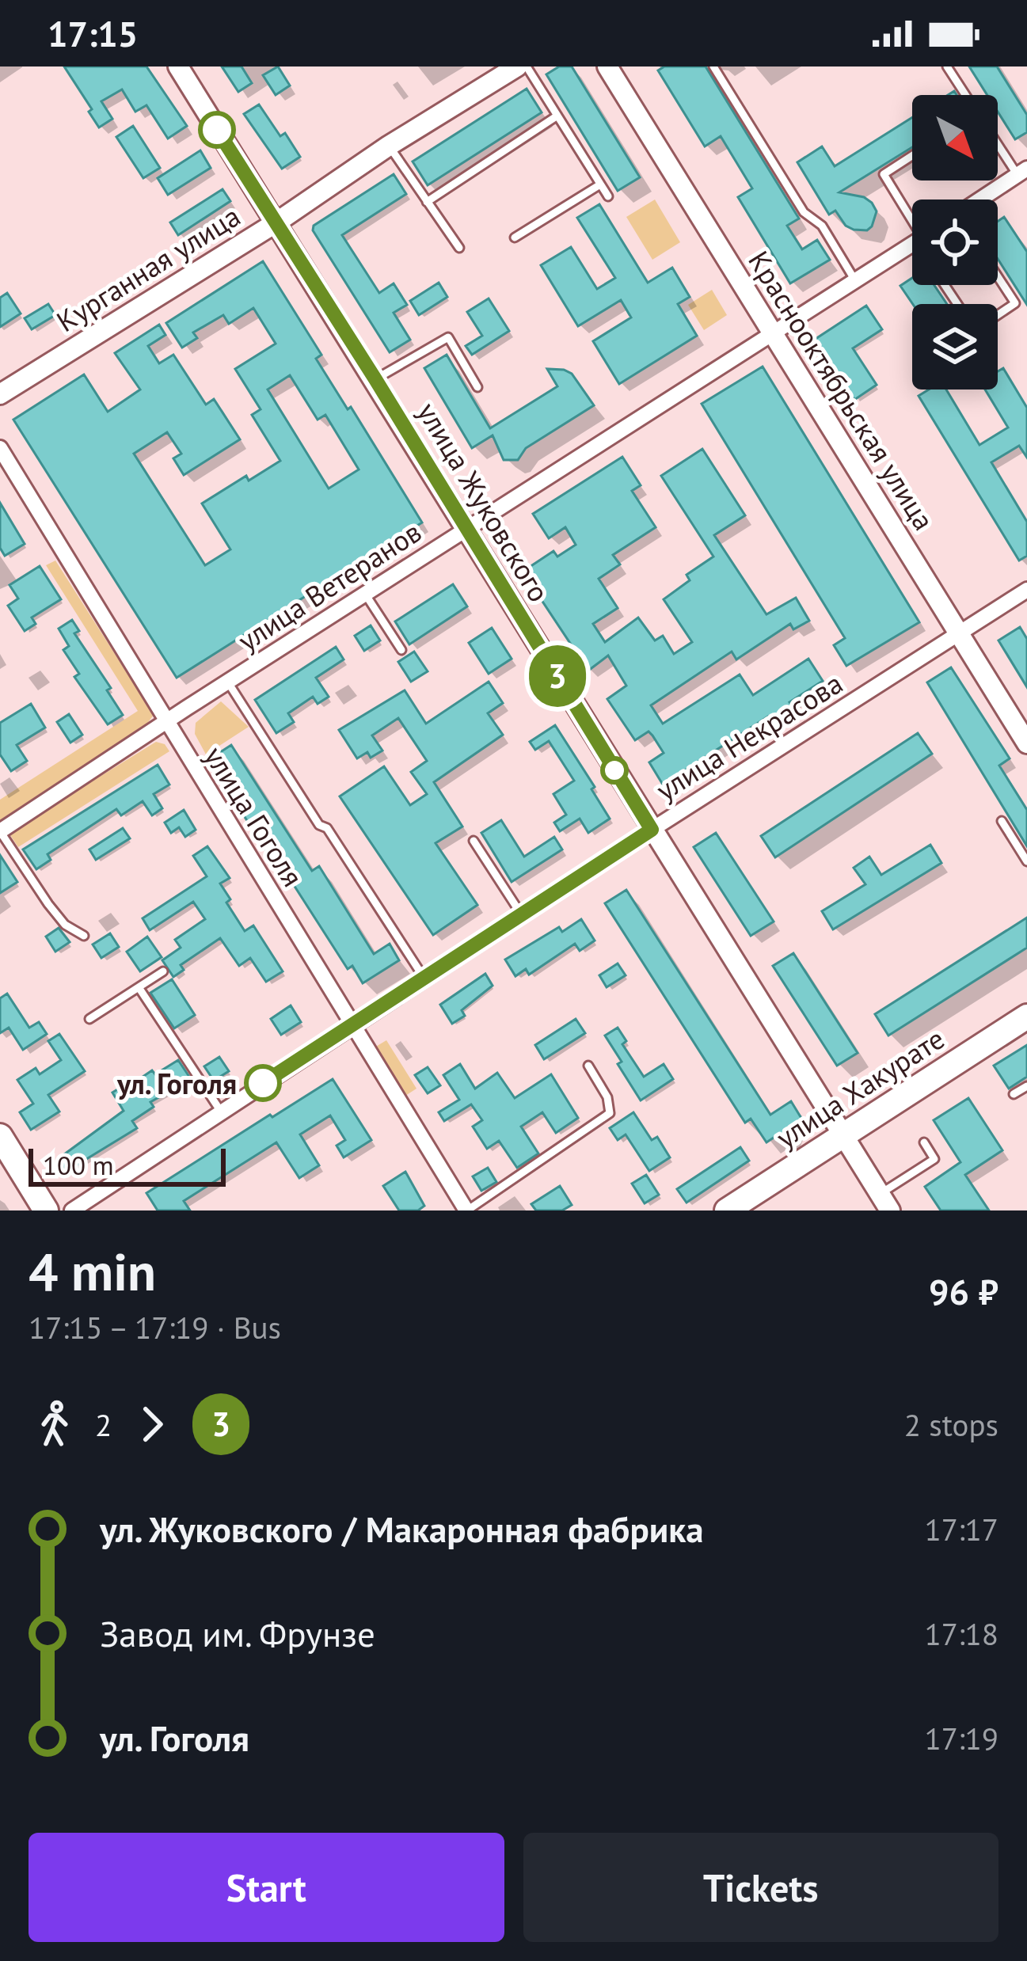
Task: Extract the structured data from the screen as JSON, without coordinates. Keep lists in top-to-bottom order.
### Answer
{
  "streets": {
    "main road": ["улица Хакурате"],
    "street": [
      "Курганная улица",
      "Краснооктябрьская улица",
      "улица Жуковского",
      "улица Ветеранов",
      "улица Некрасова",
      "улица Гоголя"
    ]
  },
  "crossings": [
    ["Курганная улица", "улица Жуковского"],
    ["Краснооктябрьская улица", "улица Ветеранов"],
    ["Краснооктябрьская улица", "улица Некрасова"],
    ["улица Жуковского", "улица Ветеранов"],
    ["улица Жуковского", "улица Некрасова"],
    ["улица Жуковского", "улица Хакурате"],
    ["улица Ветеранов", "улица Гоголя"],
    ["улица Некрасова", "улица Гоголя"]
  ],
  "places": ["ул. Гоголя"],
  "lines": ["bus line 3"],
  "scale_bar": "100 m",
  "north": "bottom right",
  "page": {
    "status": "17:15",
    "on_map": "3",
    "scale": "100 m",
    "heading": ["4 min", "17:15 – 17:19 · Bus", "96 ₽"],
    "legs": ["2", "3", "2 stops"],
    "list": [
      {
        "name": "ул. Жуковского / Макаронная фабрика",
        "value": "17:17"
      },
      {
        "name": "Завод им. Фрунзе",
        "value": "17:18"
      },
      {
        "name": "ул. Гоголя",
        "value": "17:19"
      }
    ],
    "buttons": ["Start", "Tickets"]
  }
}
